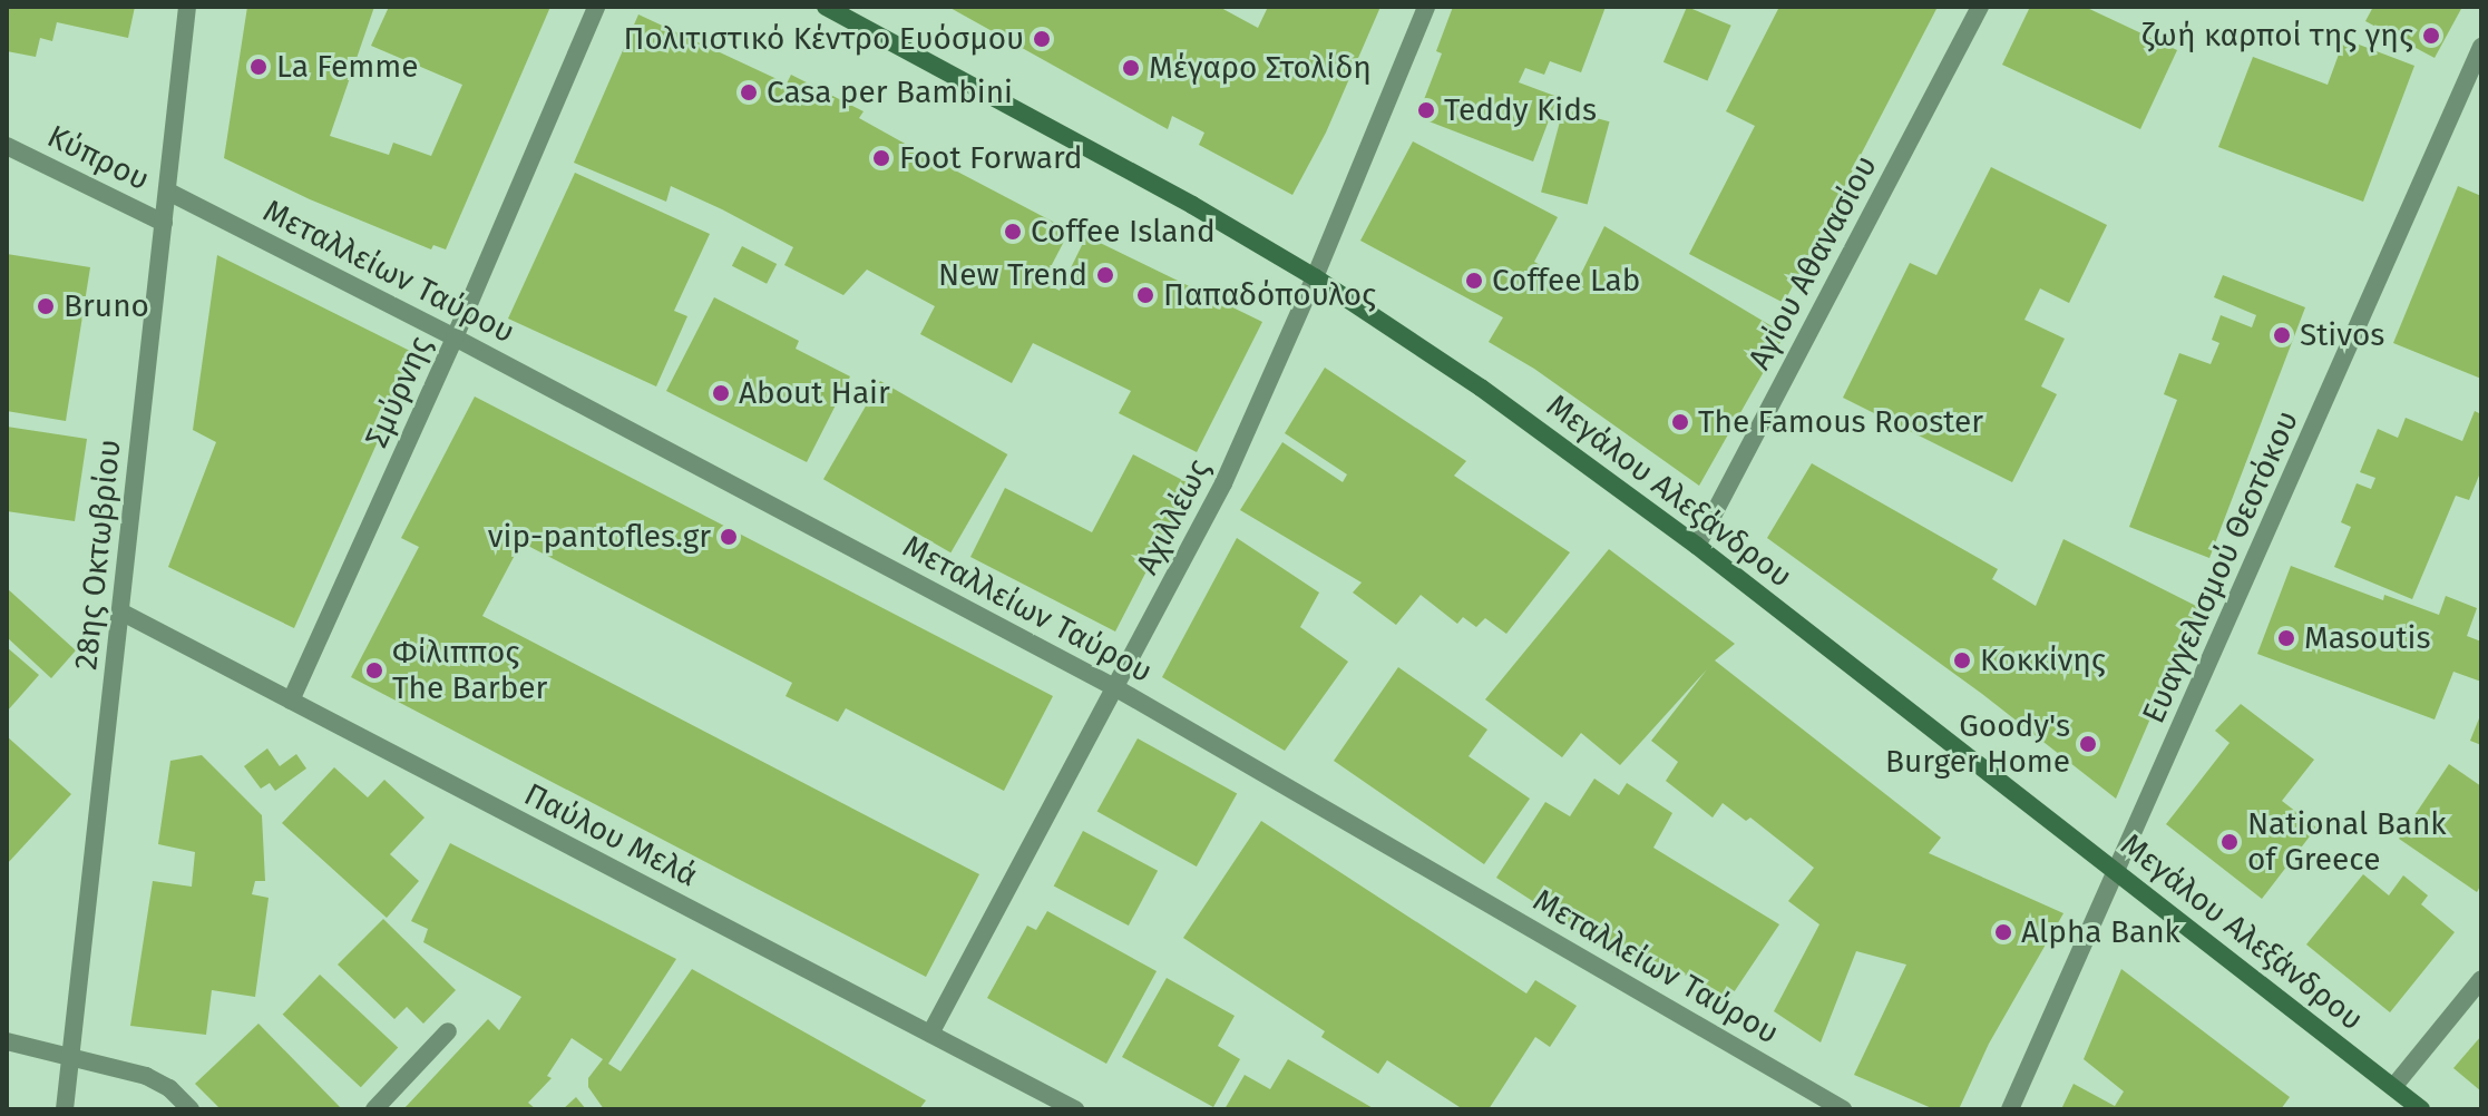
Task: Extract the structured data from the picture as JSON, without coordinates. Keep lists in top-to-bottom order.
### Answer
{
  "streets": {
    "main road": ["Μεγάλου Αλεξάνδρου"],
    "street": [
      "Κύπρου",
      "Αγίου Αθανασίου",
      "Μεταλλείων Ταύρου",
      "Σμύρνης",
      "Αχιλλέως",
      "28ης Οκτωβρίου",
      "Ευαγγελισμού Θεοτόκου",
      "Παύλου Μελά"
    ]
  },
  "crossings": [
    ["Κύπρου", "28ης Οκτωβρίου"],
    ["Αγίου Αθανασίου", "Μεγάλου Αλεξάνδρου"],
    ["Μεταλλείων Ταύρου", "Σμύρνης"],
    ["Μεταλλείων Ταύρου", "Αχιλλέως"],
    ["Μεταλλείων Ταύρου", "28ης Οκτωβρίου"],
    ["Σμύρνης", "Παύλου Μελά"],
    ["Μεγάλου Αλεξάνδρου", "Αχιλλέως"],
    ["Μεγάλου Αλεξάνδρου", "Ευαγγελισμού Θεοτόκου"],
    ["Αχιλλέως", "Παύλου Μελά"],
    ["28ης Οκτωβρίου", "Παύλου Μελά"]
  ],
  "places": [
    "ζωή καρποί της γης",
    "Πολιτιστικό Κέντρο Ευόσμου",
    "La Femme",
    "Μέγαρο Στολίδη",
    "Casa per Bambini",
    "Teddy Kids",
    "Foot Forward",
    "Coffee Island",
    "New Trend",
    "Coffee Lab",
    "Παπαδόπουλος",
    "Bruno",
    "Stivos",
    "About Hair",
    "The Famous Rooster",
    "vip-pantofles.gr",
    "Masoutis",
    "Κοκκίνης",
    "Φίλιππος The Barber",
    "Goody's Burger Home",
    "National Bank of Greece",
    "Alpha Bank"
  ]
}
